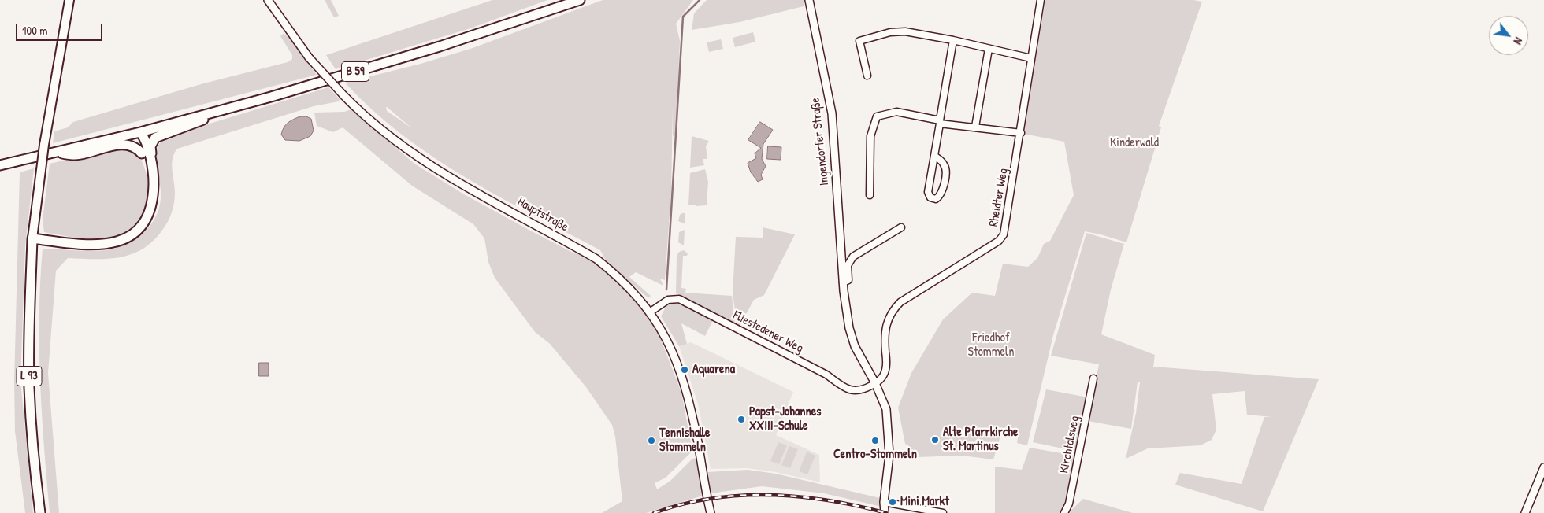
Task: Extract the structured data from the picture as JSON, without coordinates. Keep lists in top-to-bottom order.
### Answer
{
  "streets": {
    "main road": ["B 59", "L 93"],
    "street": [
      "Ingendorfer Straße",
      "Rheidter Weg",
      "Hauptstraße",
      "Fliestedener Weg",
      "Kirchtalsweg"
    ]
  },
  "crossings": [
    ["Ingendorfer Straße", "Rheidter Weg"],
    ["Ingendorfer Straße", "Fliestedener Weg"],
    ["Rheidter Weg", "Fliestedener Weg"],
    ["Hauptstraße", "Fliestedener Weg"]
  ],
  "parks": ["Kinderwald", "Friedhof Stommeln"],
  "places": [
    "Aquarena",
    "Papst-Johannes XXIII-Schule",
    "Alte Pfarrkirche St. Martinus",
    "Tennishalle Stommeln",
    "Centro-Stommeln",
    "Mini Markt"
  ],
  "scale_bar": "100 m",
  "north": "bottom right"
}
